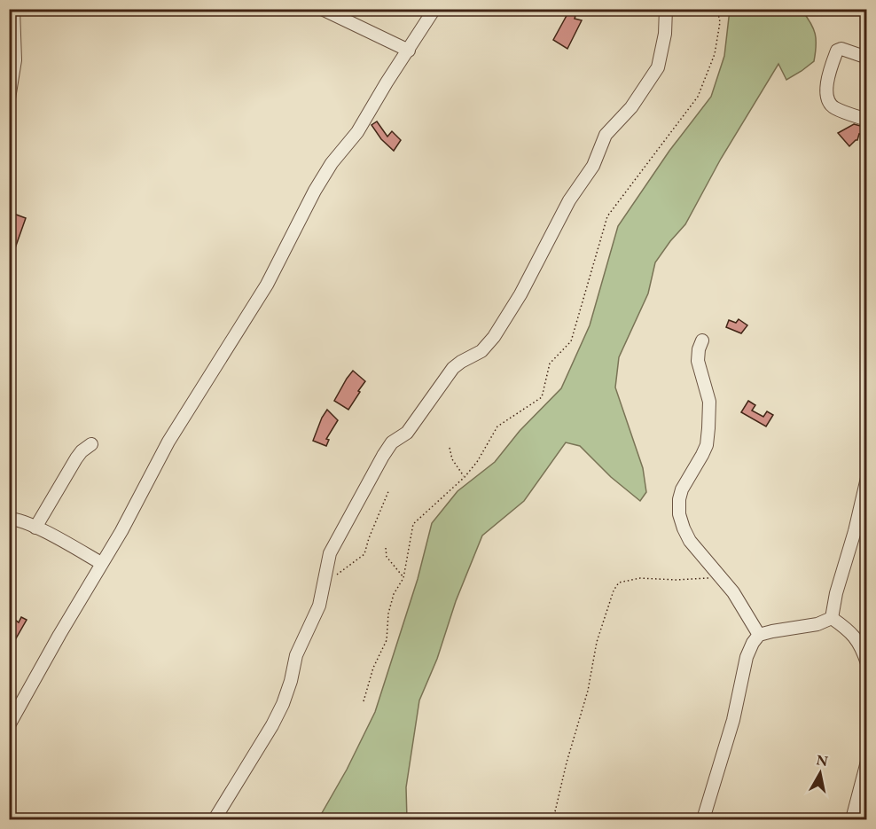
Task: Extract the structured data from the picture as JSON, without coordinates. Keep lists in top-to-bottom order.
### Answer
{
  "north": "top"
}
